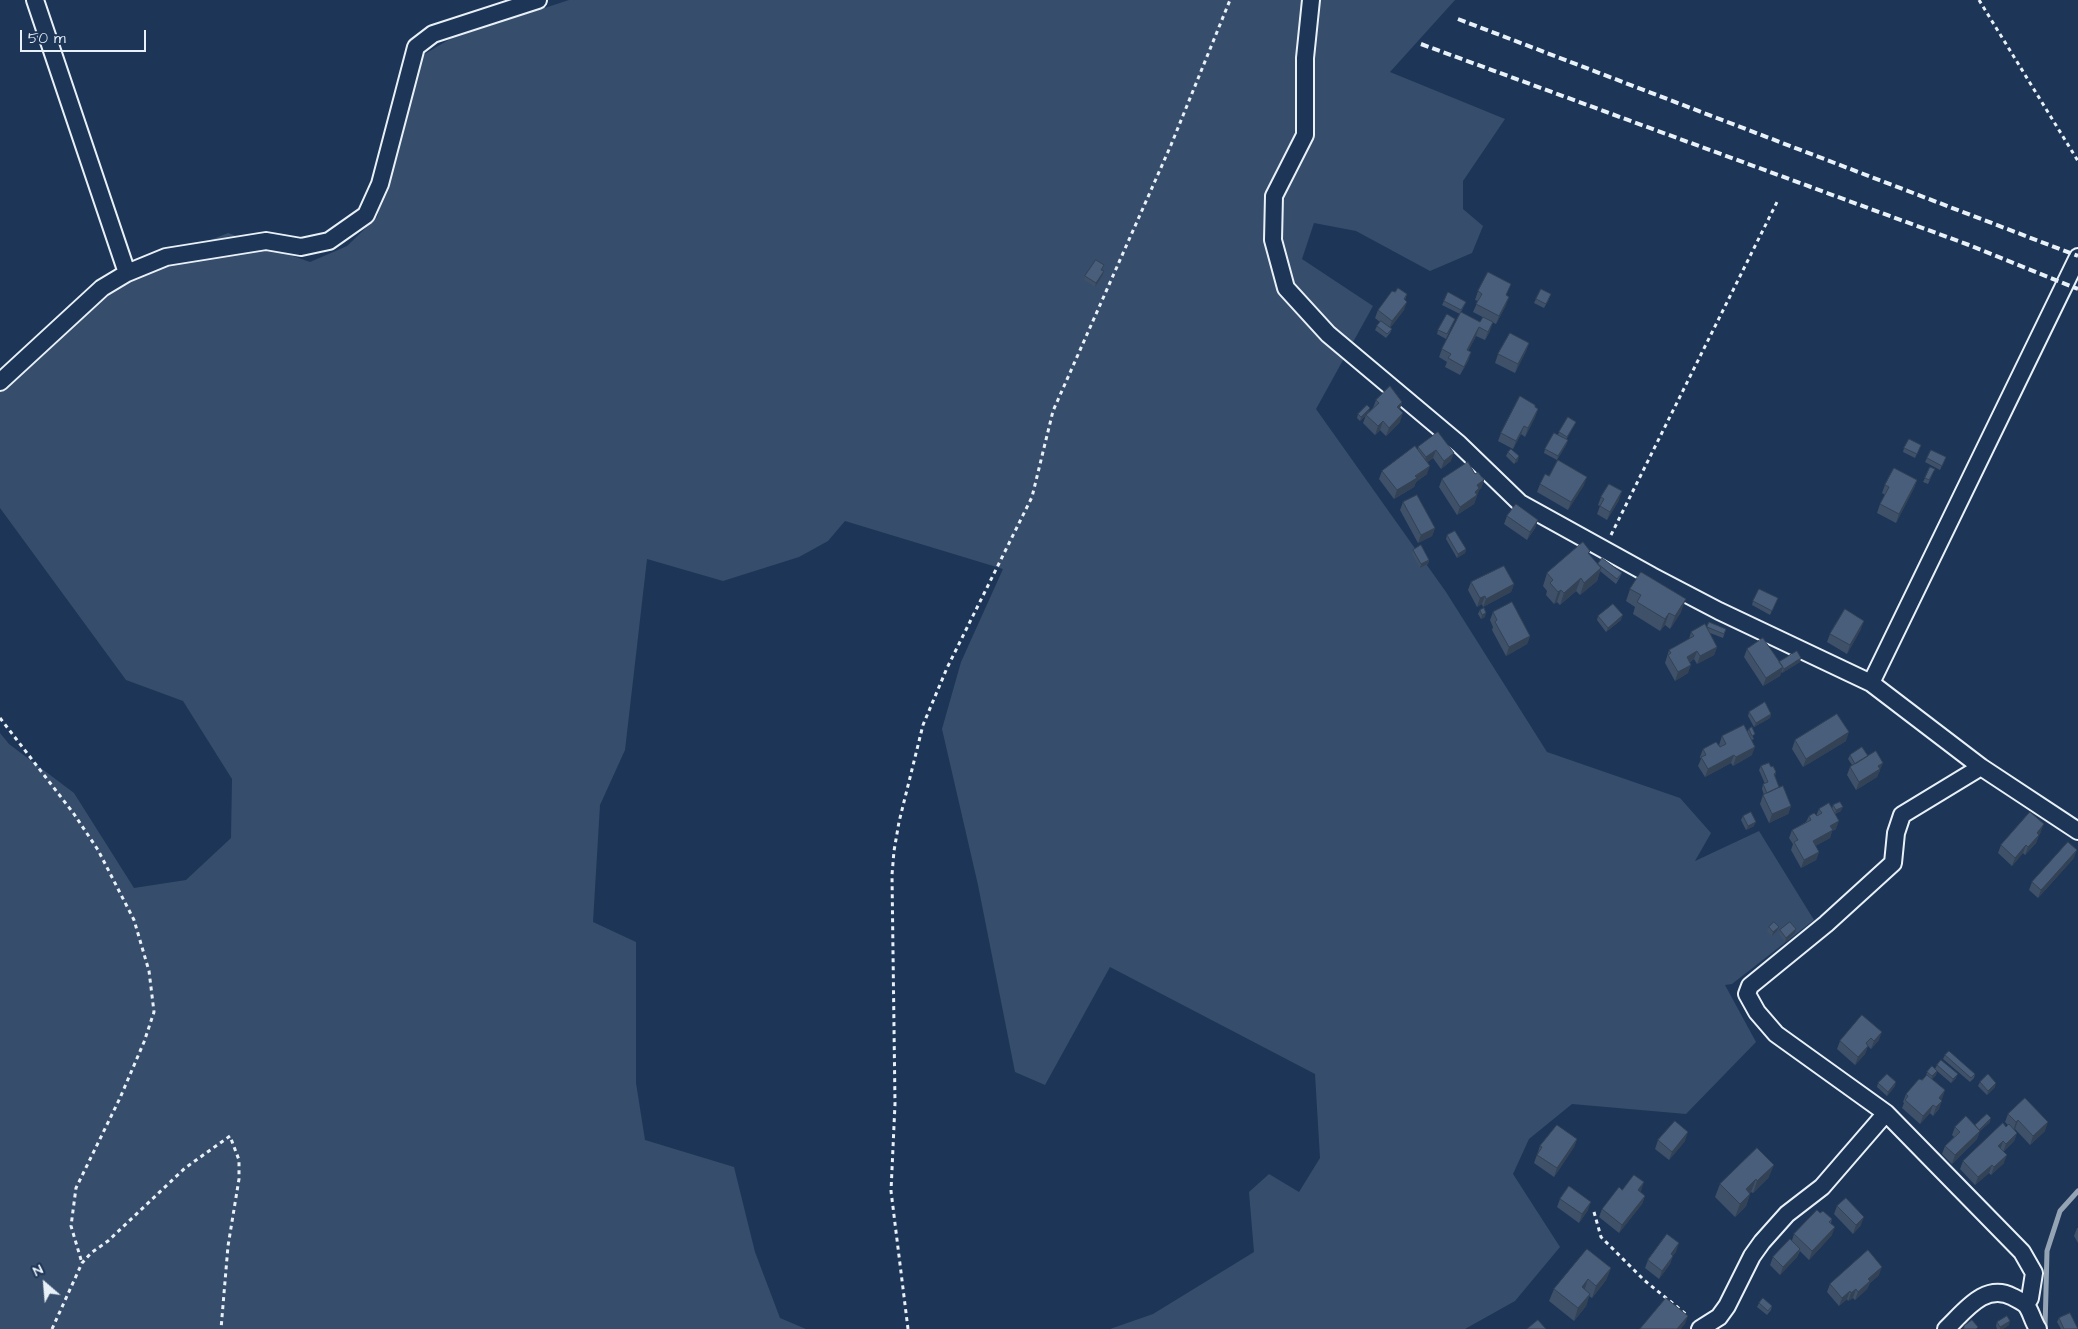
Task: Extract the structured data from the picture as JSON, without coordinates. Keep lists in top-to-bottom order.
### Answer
{
  "scale_bar": "50 m",
  "north": "top left"
}
